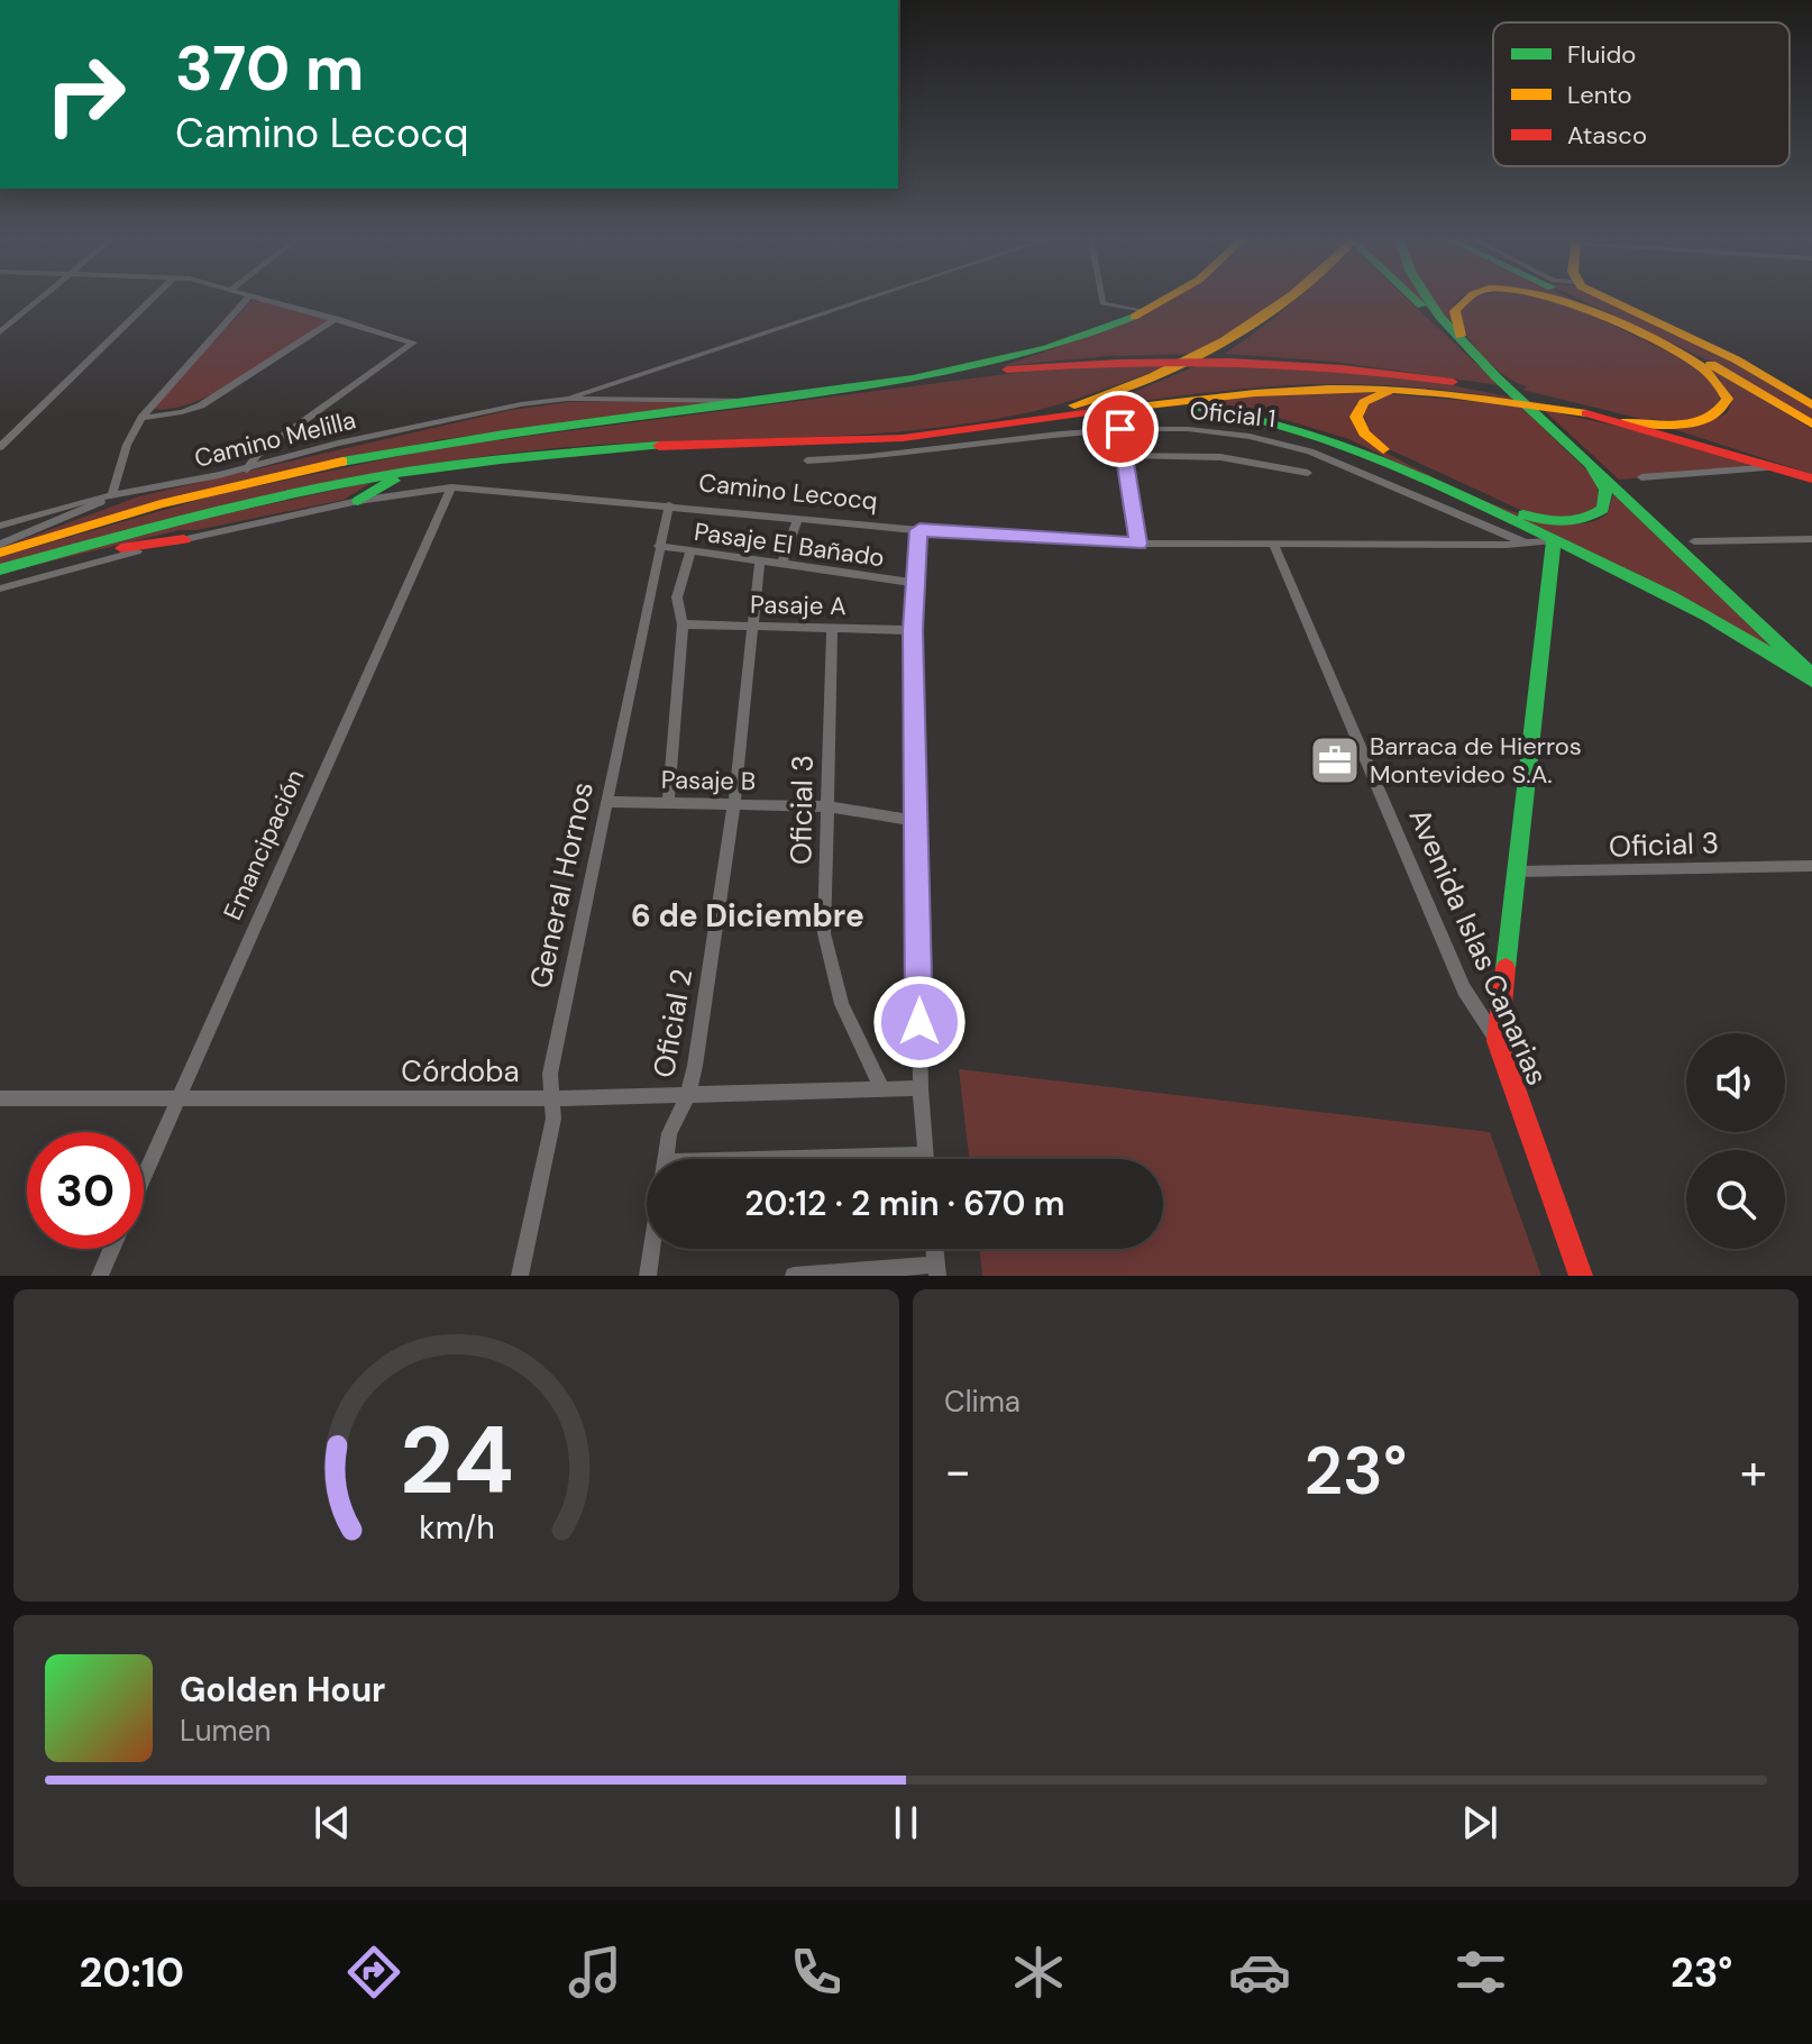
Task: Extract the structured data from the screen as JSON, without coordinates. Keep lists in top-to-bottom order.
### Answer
{
  "streets": {
    "main road": ["Avenida Islas Canarias"],
    "street": [
      "Oficial 1",
      "Camino Melilla",
      "Camino Lecocq",
      "Pasaje El Bañado",
      "Pasaje A",
      "Pasaje B",
      "Oficial 3",
      "Emancipación",
      "General Hornos",
      "Oficial 2",
      "Córdoba"
    ]
  },
  "crossings": [
    ["Oficial 1", "Camino Lecocq"],
    ["Camino Lecocq", "Emancipación"],
    ["Camino Lecocq", "General Hornos"],
    ["Camino Lecocq", "Avenida Islas Canarias"],
    ["Pasaje El Bañado", "General Hornos"],
    ["Pasaje El Bañado", "Oficial 2"],
    ["Pasaje A", "Oficial 3"],
    ["Pasaje A", "Oficial 2"],
    ["Pasaje B", "Oficial 3"],
    ["Pasaje B", "General Hornos"],
    ["Pasaje B", "Oficial 2"],
    ["Oficial 3", "Córdoba"],
    ["Emancipación", "Córdoba"],
    ["General Hornos", "Córdoba"],
    ["Oficial 2", "Córdoba"]
  ],
  "districts": ["6 de Diciembre"],
  "places": {
    "office": ["Barraca de Hierros Montevideo S.A."]
  },
  "legend": ["Fluido", "Lento", "Atasco"],
  "page": {
    "turn": ["370 m", "Camino Lecocq"],
    "limit": "30",
    "trip": "20:12 · 2 min · 670 m",
    "tile": "Clima",
    "heat": ["−", "23°", "+"],
    "song": ["Golden Hour", "Lumen"],
    "tabs": ["20:10", "23°"],
    "gauge": ["24", "km/h"]
  }
}
